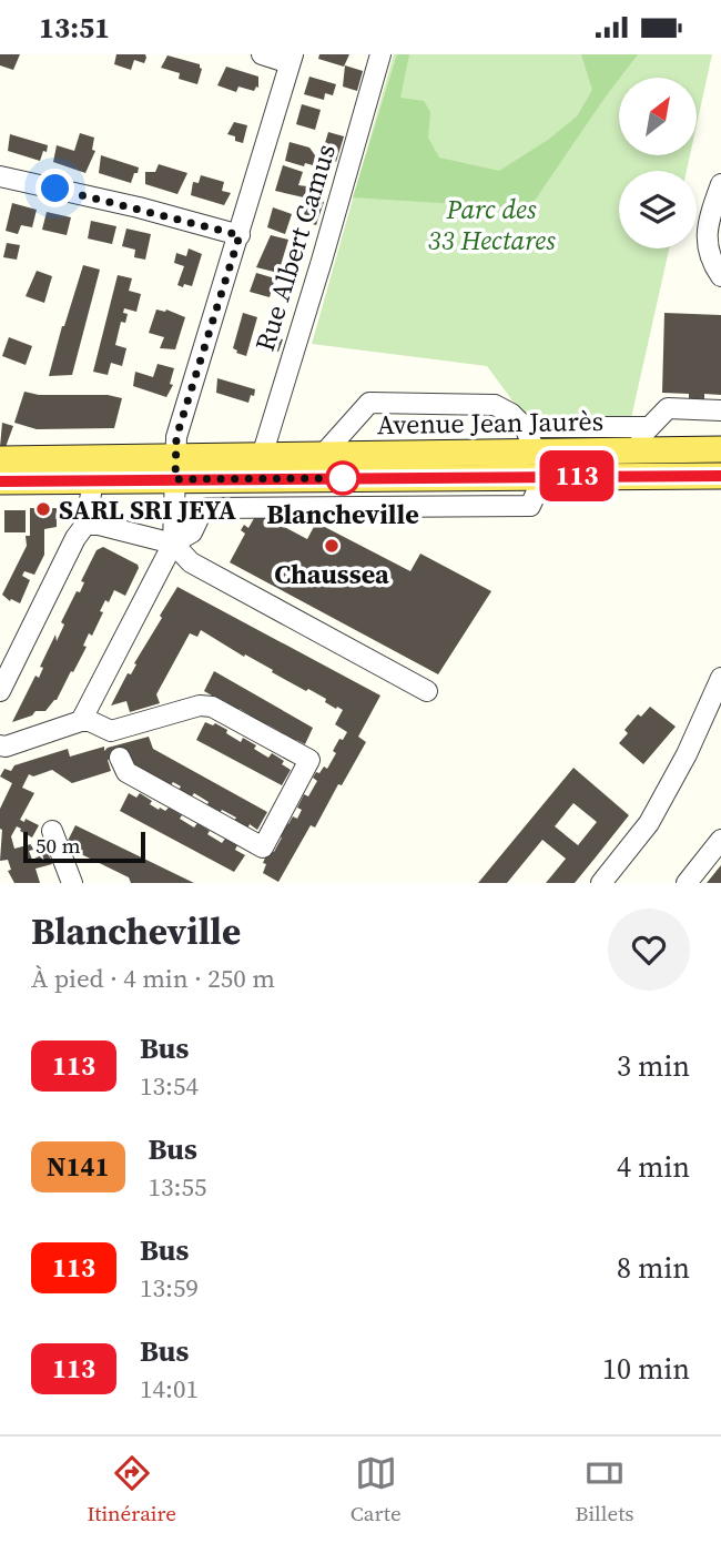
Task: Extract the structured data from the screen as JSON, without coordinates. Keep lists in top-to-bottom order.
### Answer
{
  "streets": {
    "main road": ["Avenue Jean Jaurès"],
    "street": ["Rue Albert Camus"]
  },
  "crossings": [
    ["Rue Albert Camus", "Avenue Jean Jaurès"]
  ],
  "parks": ["Parc des 33 Hectares"],
  "places": ["Blancheville", "SARL SRI JEYA", "Chaussea"],
  "lines": ["bus line 113"],
  "scale_bar": "50 m",
  "north": "top right",
  "page": {
    "status": "13:51",
    "on_map": "113",
    "scale": "50 m",
    "heading": ["Blancheville", "À pied · 4 min · 250 m"],
    "list": [
      {
        "mark": "113",
        "name": "Bus",
        "note": "13:54",
        "value": "3 min"
      },
      {
        "mark": "N141",
        "name": "Bus",
        "note": "13:55",
        "value": "4 min"
      },
      {
        "mark": "113",
        "name": "Bus",
        "note": "13:59",
        "value": "8 min"
      },
      {
        "mark": "113",
        "name": "Bus",
        "note": "14:01",
        "value": "10 min"
      }
    ],
    "tabs": ["Itinéraire", "Carte", "Billets"]
  }
}
